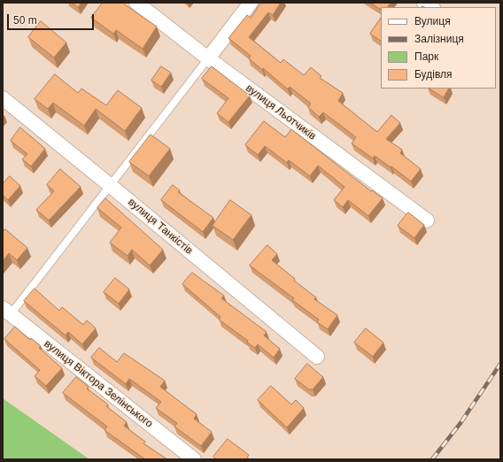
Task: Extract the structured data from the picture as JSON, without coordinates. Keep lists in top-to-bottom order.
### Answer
{
  "streets": {
    "street": ["вулиця Льотчиків", "вулиця Танкістів", "вулиця Віктора Зелінського"]
  },
  "legend": [
    "Вулиця",
    "Залізниця",
    "Парк",
    "Будівля"
  ],
  "scale_bar": "50 m"
}
